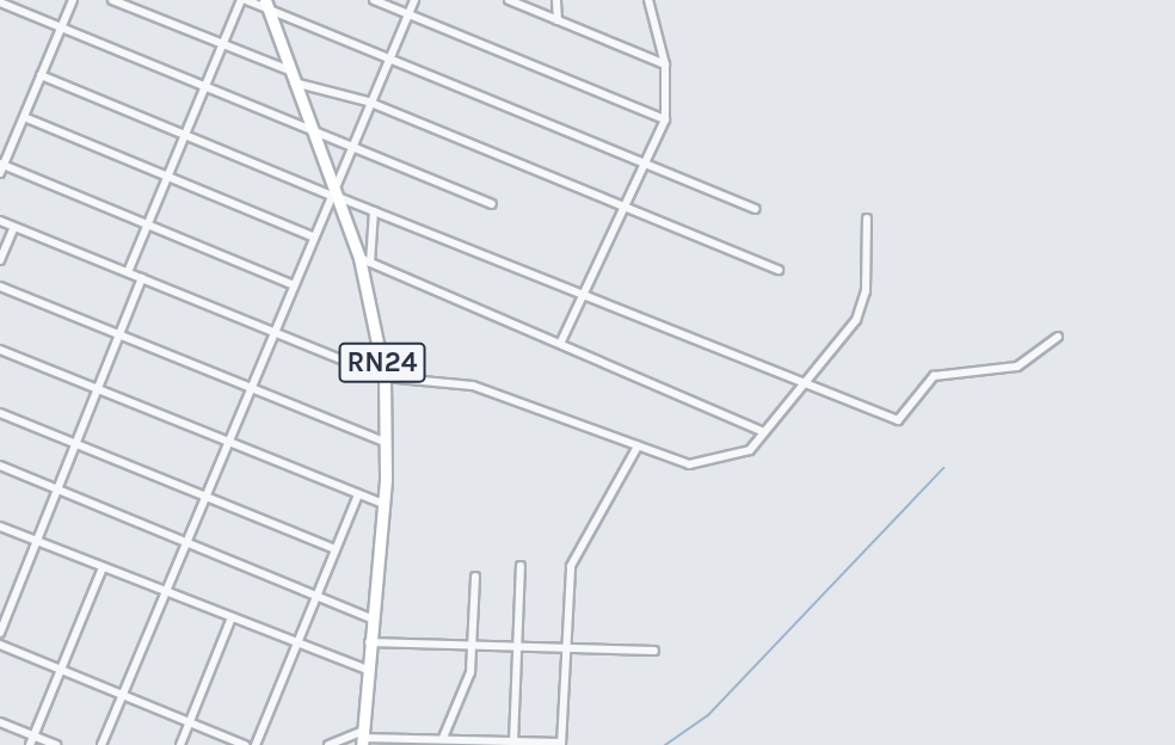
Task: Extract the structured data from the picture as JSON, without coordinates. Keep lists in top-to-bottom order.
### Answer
{
  "streets": {
    "main road": ["RN24"]
  }
}
